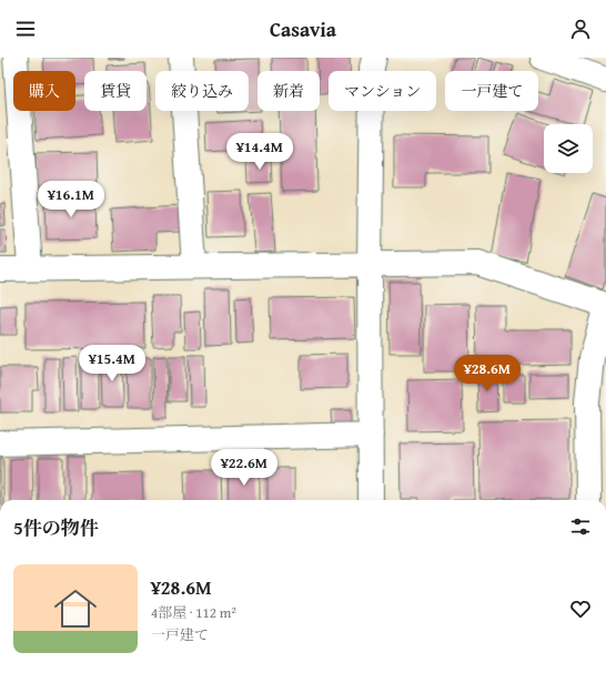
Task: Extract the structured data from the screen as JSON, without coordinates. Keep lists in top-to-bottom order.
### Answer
{
  "page": {
    "header": "Casavia",
    "chip": [
      "購入",
      "賃貸",
      "絞り込み",
      "新着",
      "マンション",
      "一戸建て"
    ],
    "price": [
      "¥14.4M",
      "¥16.1M",
      "¥15.4M",
      "¥28.6M",
      "¥22.6M"
    ],
    "heading": "5件の物件",
    "list": [
      {
        "name": "¥28.6M",
        "note": "4部屋 · 112 m² · 一戸建て"
      }
    ]
  }
}
